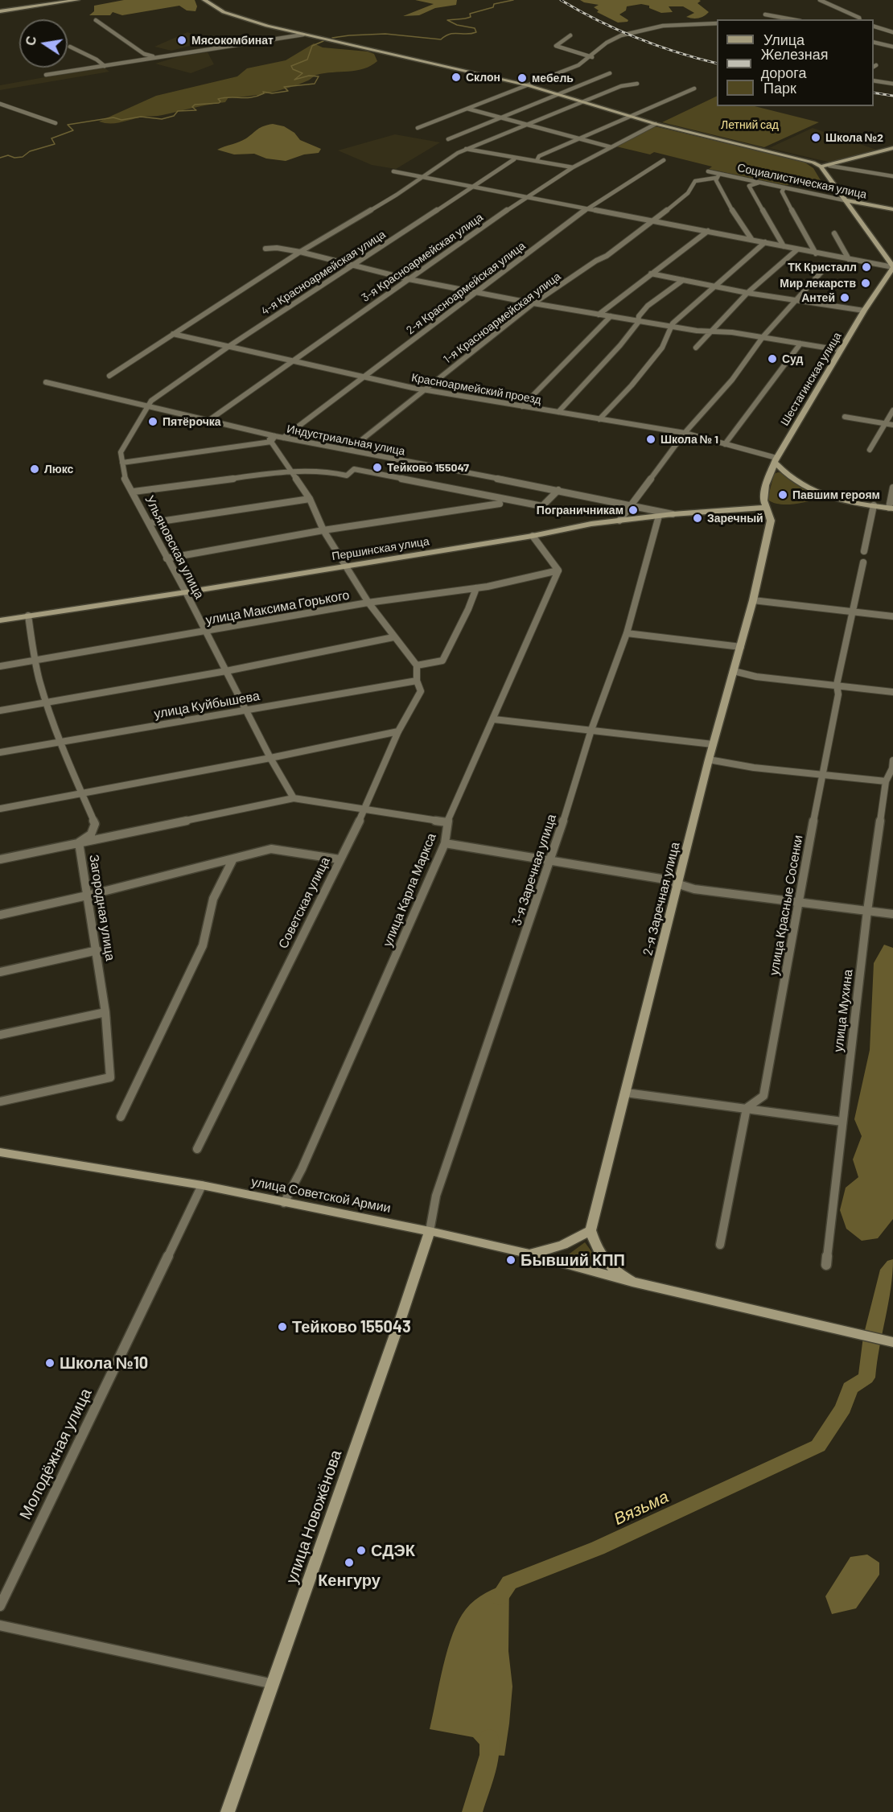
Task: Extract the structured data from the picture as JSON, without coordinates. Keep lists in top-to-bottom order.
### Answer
{
  "streets": {
    "main road": [
      "Социалистическая улица",
      "Шестагинская улица",
      "Першинская улица",
      "2-я Заречная улица",
      "улица Советской Армии",
      "улица Новожёнова"
    ],
    "street": [
      "3-я Красноармейская улица",
      "4-я Красноармейская улица",
      "2-я Красноармейская улица",
      "1-я Красноармейская улица",
      "Красноармейский проезд",
      "Индустриальная улица",
      "Ульяновская улица",
      "улица Максима Горького",
      "улица Куйбышева",
      "3-я Заречная улица",
      "улица Карла Маркса",
      "Советская улица",
      "улица Красные Сосенки",
      "Загородная улица",
      "улица Мухина",
      "Молодёжная улица"
    ]
  },
  "crossings": [
    ["Социалистическая улица", "1-я Красноармейская улица"],
    ["3-я Красноармейская улица", "Красноармейский проезд"],
    ["3-я Красноармейская улица", "Индустриальная улица"],
    ["4-я Красноармейская улица", "Красноармейский проезд"],
    ["4-я Красноармейская улица", "Индустриальная улица"],
    ["4-я Красноармейская улица", "Ульяновская улица"],
    ["2-я Красноармейская улица", "Красноармейский проезд"],
    ["2-я Красноармейская улица", "Индустриальная улица"],
    ["1-я Красноармейская улица", "Красноармейский проезд"],
    ["1-я Красноармейская улица", "Индустриальная улица"],
    ["Шестагинская улица", "Красноармейский проезд"],
    ["Шестагинская улица", "Першинская улица"],
    ["Шестагинская улица", "2-я Заречная улица"],
    ["Индустриальная улица", "Ульяновская улица"],
    ["Индустриальная улица", "Першинская улица"],
    ["Ульяновская улица", "Першинская улица"],
    ["Ульяновская улица", "улица Максима Горького"],
    ["Ульяновская улица", "улица Куйбышева"],
    ["Першинская улица", "3-я Заречная улица"],
    ["Першинская улица", "2-я Заречная улица"],
    ["Першинская улица", "Загородная улица"],
    ["улица Максима Горького", "улица Карла Маркса"],
    ["улица Максима Горького", "Загородная улица"],
    ["улица Куйбышева", "Советская улица"],
    ["улица Куйбышева", "Загородная улица"],
    ["3-я Заречная улица", "улица Советской Армии"],
    ["3-я Заречная улица", "улица Новожёнова"],
    ["улица Карла Маркса", "улица Советской Армии"],
    ["улица Советской Армии", "Молодёжная улица"],
    ["улица Советской Армии", "улица Новожёнова"]
  ],
  "water": ["Вязьма"],
  "parks": ["Летний сад"],
  "places": [
    "Мясокомбинат",
    "Склон",
    "мебель",
    "Школа №2",
    "ТК Кристалл",
    "Мир лекарств",
    "Антей",
    "Суд",
    "Пятёрочка",
    "Школа № 1",
    "Тейково 155047",
    "Люкс",
    "Павшим героям",
    "Пограничникам",
    "Заречный",
    "Бывший КПП",
    "Тейково 155043",
    "Школа №10",
    "СДЭК",
    "Кенгуру"
  ],
  "legend": ["Улица", "Железная дорога", "Парк"],
  "north": "left"
}
